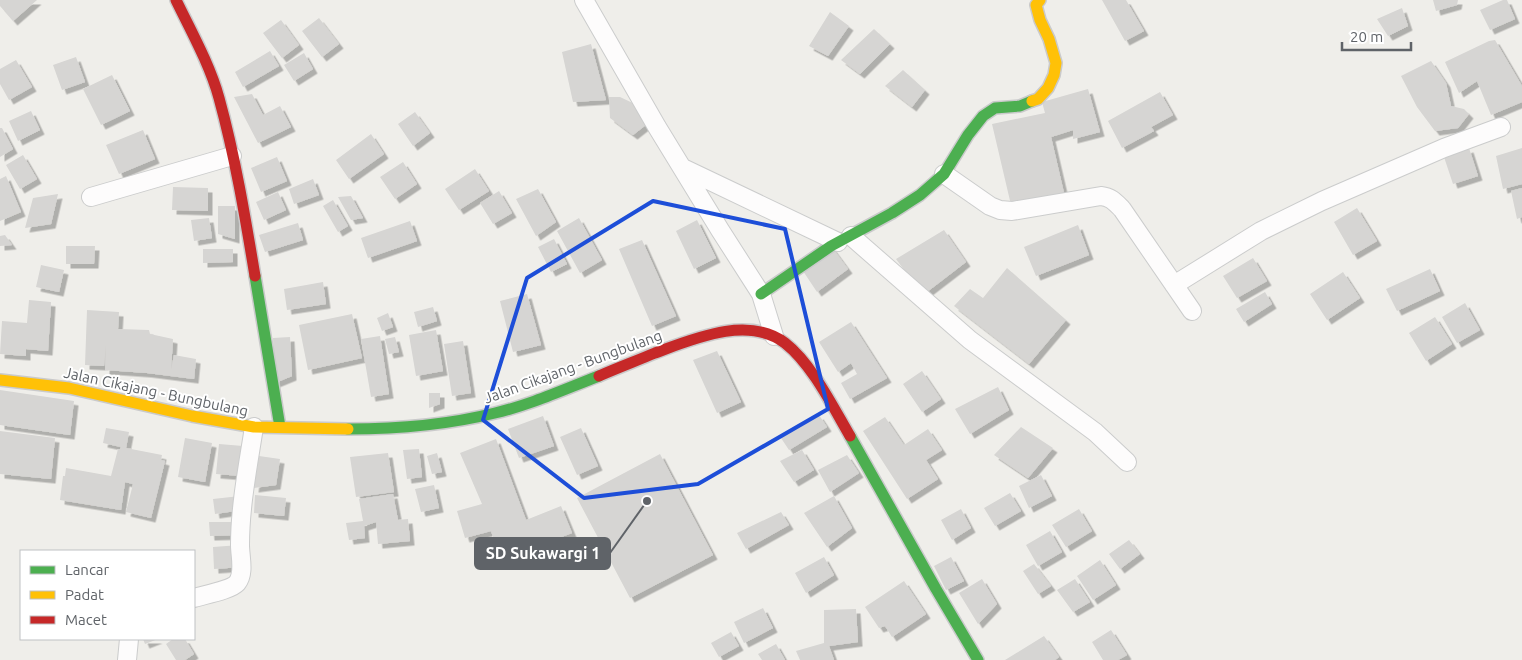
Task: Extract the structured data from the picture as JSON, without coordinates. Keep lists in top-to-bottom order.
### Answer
{
  "streets": {
    "main road": ["Jalan Cikajang - Bungbulang"]
  },
  "places": ["SD Sukawargi 1"],
  "legend": ["Lancar", "Padat", "Macet"],
  "scale_bar": "20 m"
}
